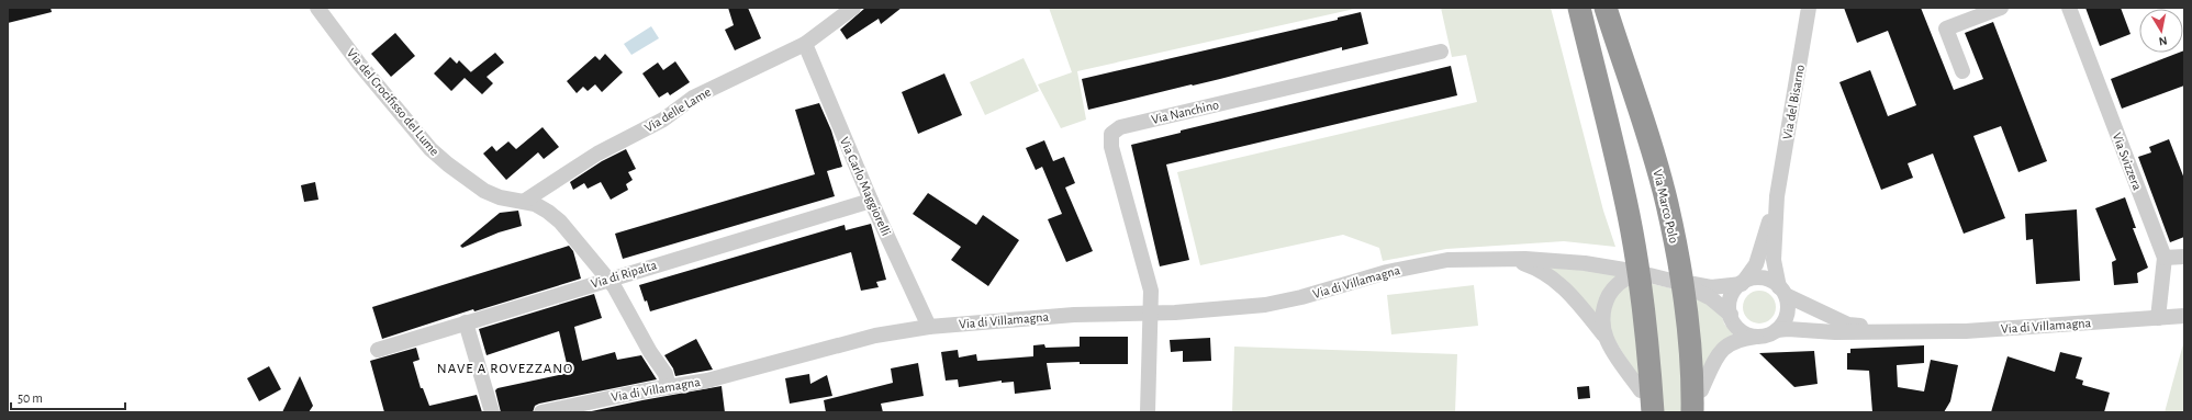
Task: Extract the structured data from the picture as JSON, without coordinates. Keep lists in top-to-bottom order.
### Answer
{
  "streets": {
    "highway": ["Via Marco Polo"],
    "street": [
      "Via del Crocifisso del Lume",
      "Via del Bisarno",
      "Via delle Lame",
      "Via Nanchino",
      "Via Svizzera",
      "Via Carlo Maggiorelli",
      "Via di Ripalta",
      "Via di Villamagna"
    ]
  },
  "crossings": [
    ["Via del Crocifisso del Lume", "Via delle Lame"],
    ["Via del Crocifisso del Lume", "Via di Ripalta"],
    ["Via del Crocifisso del Lume", "Via di Villamagna"],
    ["Via del Bisarno", "Via di Villamagna"],
    ["Via delle Lame", "Via Carlo Maggiorelli"],
    ["Via Nanchino", "Via di Villamagna"],
    ["Via Svizzera", "Via di Villamagna"],
    ["Via Carlo Maggiorelli", "Via di Ripalta"],
    ["Via Carlo Maggiorelli", "Via di Villamagna"]
  ],
  "districts": ["NAVE A ROVEZZANO"],
  "scale_bar": "50 m",
  "north": "bottom"
}
